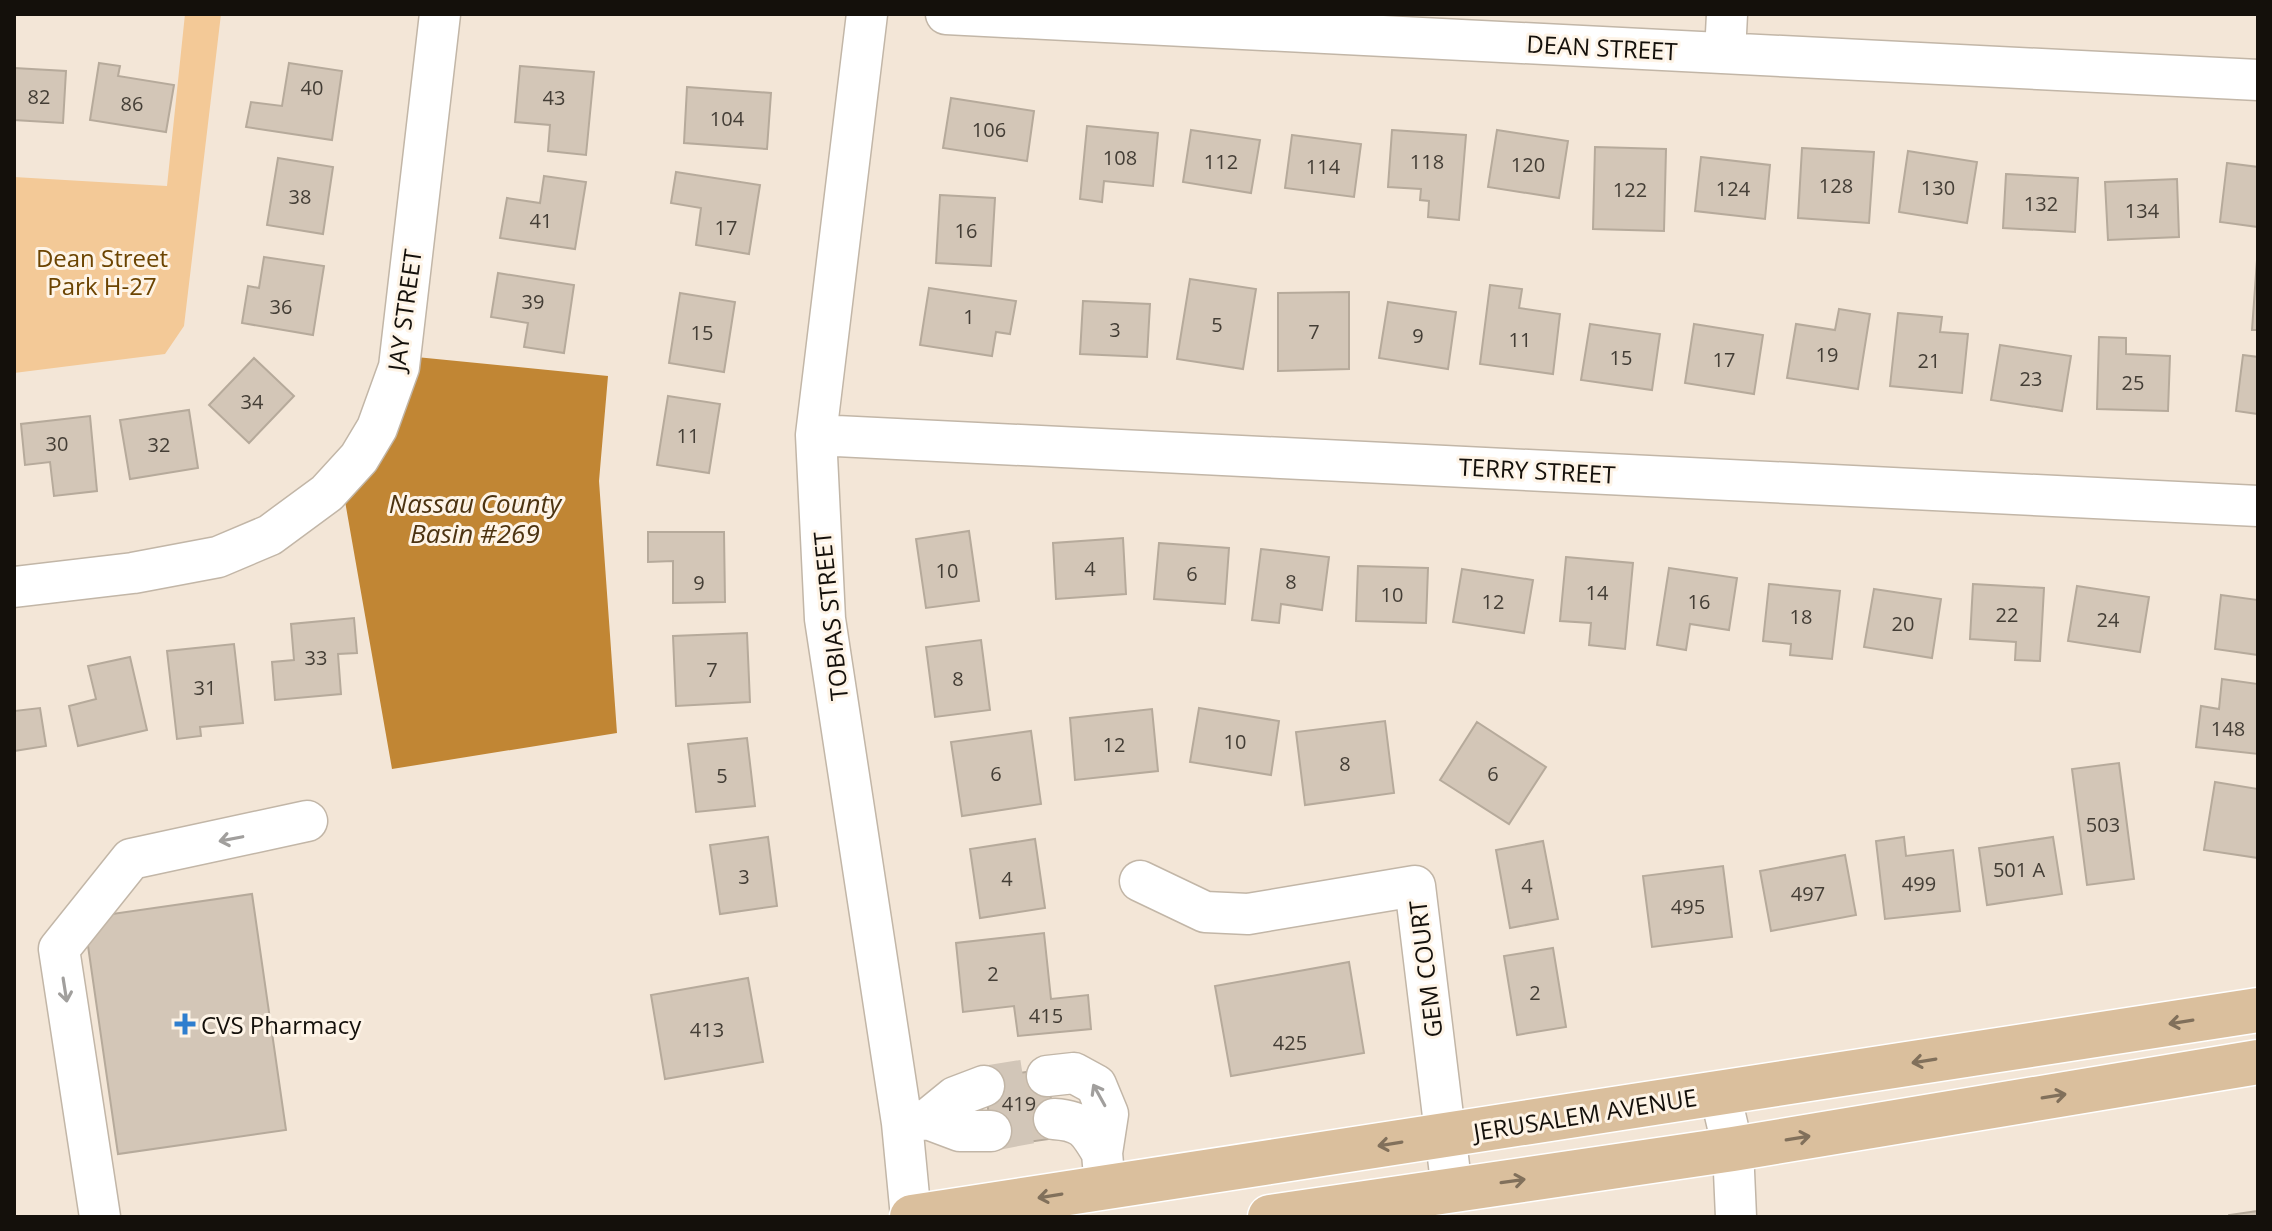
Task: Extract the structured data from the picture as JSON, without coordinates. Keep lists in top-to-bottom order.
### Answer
{
  "streets": {
    "main road": ["JERUSALEM AVENUE"],
    "street": [
      "DEAN STREET",
      "JAY STREET",
      "TERRY STREET",
      "TOBIAS STREET",
      "GEM COURT"
    ]
  },
  "crossings": [
    ["TERRY STREET", "TOBIAS STREET"],
    ["TOBIAS STREET", "JERUSALEM AVENUE"],
    ["GEM COURT", "JERUSALEM AVENUE"]
  ],
  "water": ["Nassau County Basin #269"],
  "parks": ["Dean Street Park H-27"],
  "places": {
    "health": ["CVS Pharmacy"]
  },
  "house_numbers": [
    "40",
    "82",
    "43",
    "86",
    "104",
    "106",
    "108",
    "112",
    "118",
    "120",
    "114",
    "128",
    "130",
    "124",
    "122",
    "38",
    "132",
    "134",
    "41",
    "17",
    "16",
    "39",
    "36",
    "1",
    "5",
    "3",
    "7",
    "15",
    "9",
    "11",
    "19",
    "15",
    "17",
    "21",
    "23",
    "25",
    "34",
    "11",
    "30",
    "32",
    "4",
    "10",
    "6",
    "8",
    "9",
    "14",
    "10",
    "12",
    "16",
    "22",
    "18",
    "24",
    "20",
    "33",
    "7",
    "8",
    "31",
    "148",
    "10",
    "12",
    "8",
    "6",
    "6",
    "5",
    "503",
    "501 A",
    "3",
    "4",
    "499",
    "4",
    "497",
    "495",
    "2",
    "2",
    "415",
    "413",
    "425",
    "419"
  ]
}
